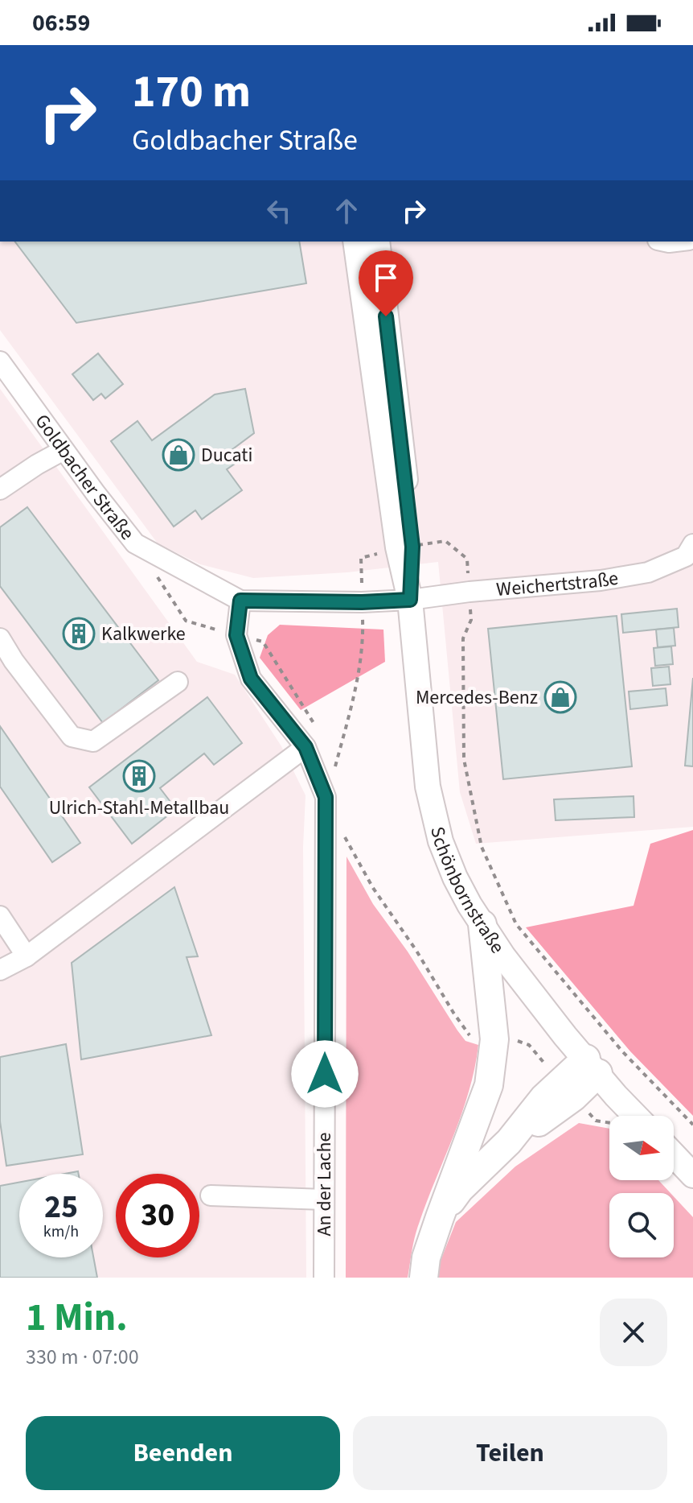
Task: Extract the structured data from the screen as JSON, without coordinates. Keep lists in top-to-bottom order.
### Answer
{
  "streets": {
    "main road": ["Schönbornstraße"],
    "street": ["Goldbacher Straße", "Weichertstraße", "An der Lache"]
  },
  "crossings": [
    ["Goldbacher Straße", "Weichertstraße"],
    ["Goldbacher Straße", "Schönbornstraße"],
    ["Goldbacher Straße", "An der Lache"],
    ["Weichertstraße", "Schönbornstraße"]
  ],
  "places": {
    "shop": ["Ducati", "Mercedes-Benz"],
    "building": ["Kalkwerke", "Ulrich-Stahl-Metallbau"]
  },
  "north": "right",
  "page": {
    "status": "06:59",
    "turn": ["170 m", "Goldbacher Straße"],
    "speed": "25 km/h",
    "limit": "30",
    "heading": ["1 Min.", "330 m · 07:00"],
    "buttons": ["Beenden", "Teilen"]
  }
}
